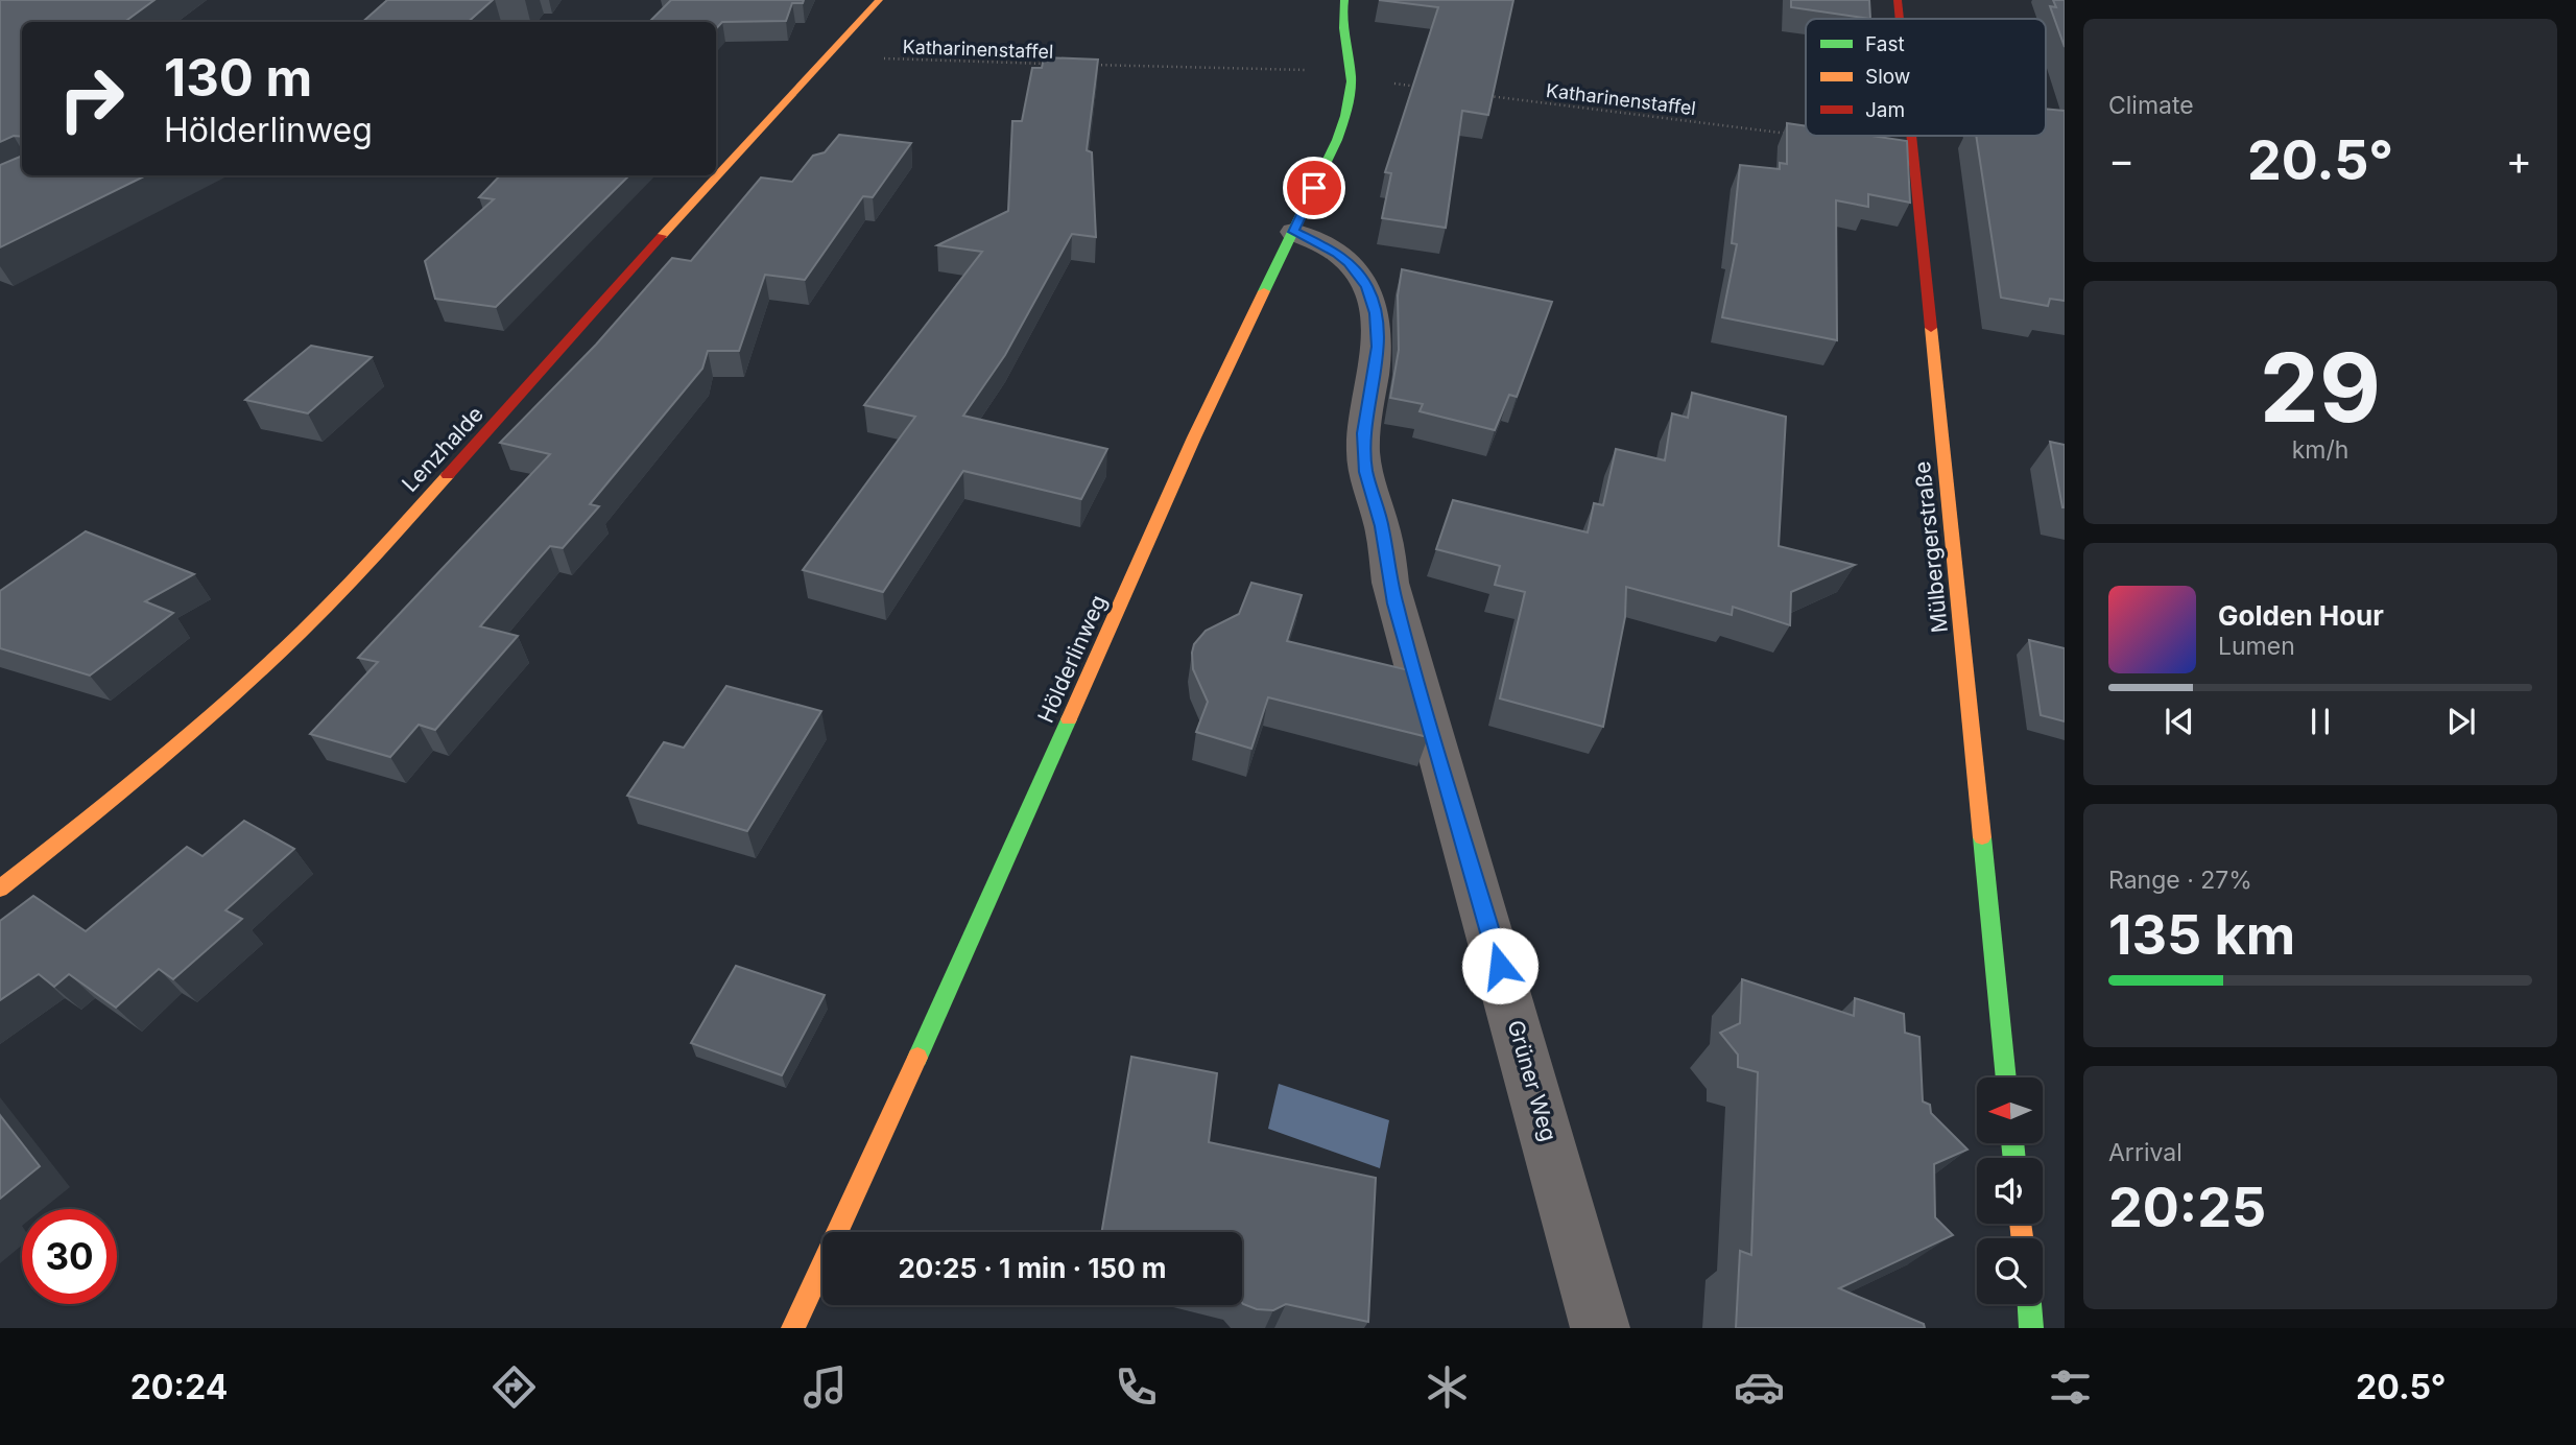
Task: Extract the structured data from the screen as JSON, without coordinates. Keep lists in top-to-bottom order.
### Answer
{
  "streets": {
    "street": [
      "Lenzhalde",
      "Mülbergerstraße",
      "Hölderlinweg",
      "Grüner Weg"
    ],
    "path": ["Katharinenstaffel"]
  },
  "crossings": [
    ["Katharinenstaffel", "Lenzhalde"],
    ["Hölderlinweg", "Grüner Weg"]
  ],
  "legend": ["Fast", "Slow", "Jam"],
  "north": "left",
  "page": {
    "tile": [
      "Climate",
      ["29", "km/h"],
      ["Range · 27%", "135 km"],
      ["Arrival", "20:25"]
    ],
    "turn": ["130 m", "Hölderlinweg"],
    "heat": ["−", "20.5°", "+"],
    "song": ["Golden Hour", "Lumen"],
    "limit": "30",
    "trip": "20:25 · 1 min · 150 m",
    "tabs": ["20:24", "20.5°"]
  }
}
